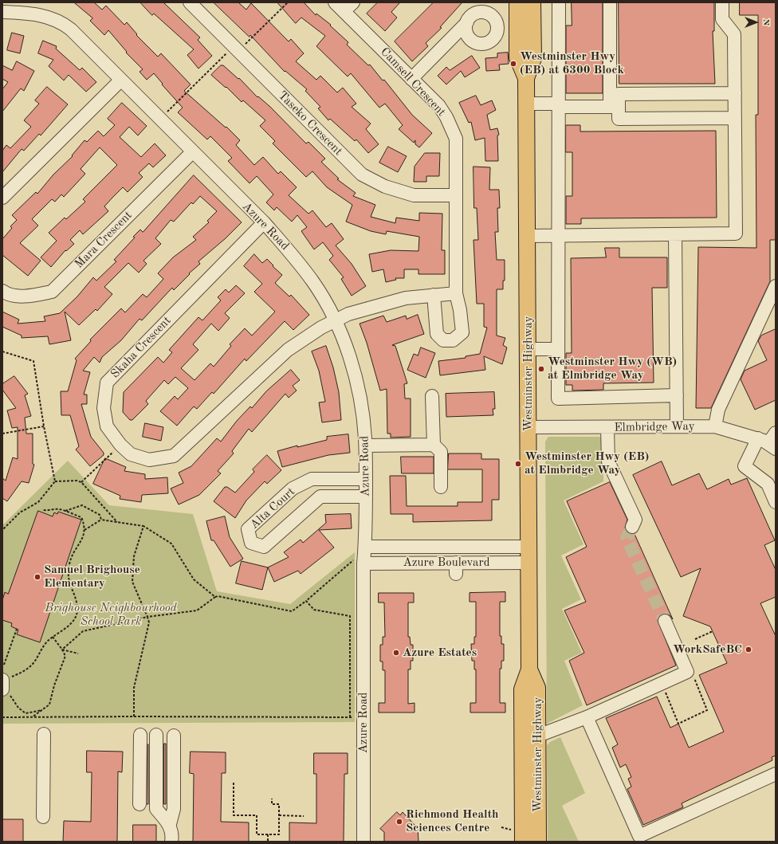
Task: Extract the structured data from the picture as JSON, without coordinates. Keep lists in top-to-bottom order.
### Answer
{
  "streets": {
    "main road": ["Westminster Highway"],
    "street": [
      "Camsell Crescent",
      "Taseko Crescent",
      "Azure Road",
      "Mara Crescent",
      "Skaha Crescent",
      "Elmbridge Way",
      "Alta Court",
      "Azure Boulevard"
    ]
  },
  "crossings": [
    ["Camsell Crescent", "Taseko Crescent"],
    ["Azure Road", "Mara Crescent"],
    ["Azure Road", "Skaha Crescent"],
    ["Azure Road", "Alta Court"],
    ["Azure Road", "Azure Boulevard"],
    ["Westminster Highway", "Elmbridge Way"],
    ["Westminster Highway", "Azure Boulevard"]
  ],
  "parks": ["Brighouse Neighbourhood School Park"],
  "places": [
    "Westminster Hwy (EB) at 6300 Block",
    "Westminster Hwy (WB) at Elmbridge Way",
    "Westminster Hwy (EB) at Elmbridge Way",
    "Samuel Brighouse Elementary",
    "WorkSafeBC",
    "Azure Estates",
    "Richmond Health Sciences Centre"
  ],
  "north": "right"
}
